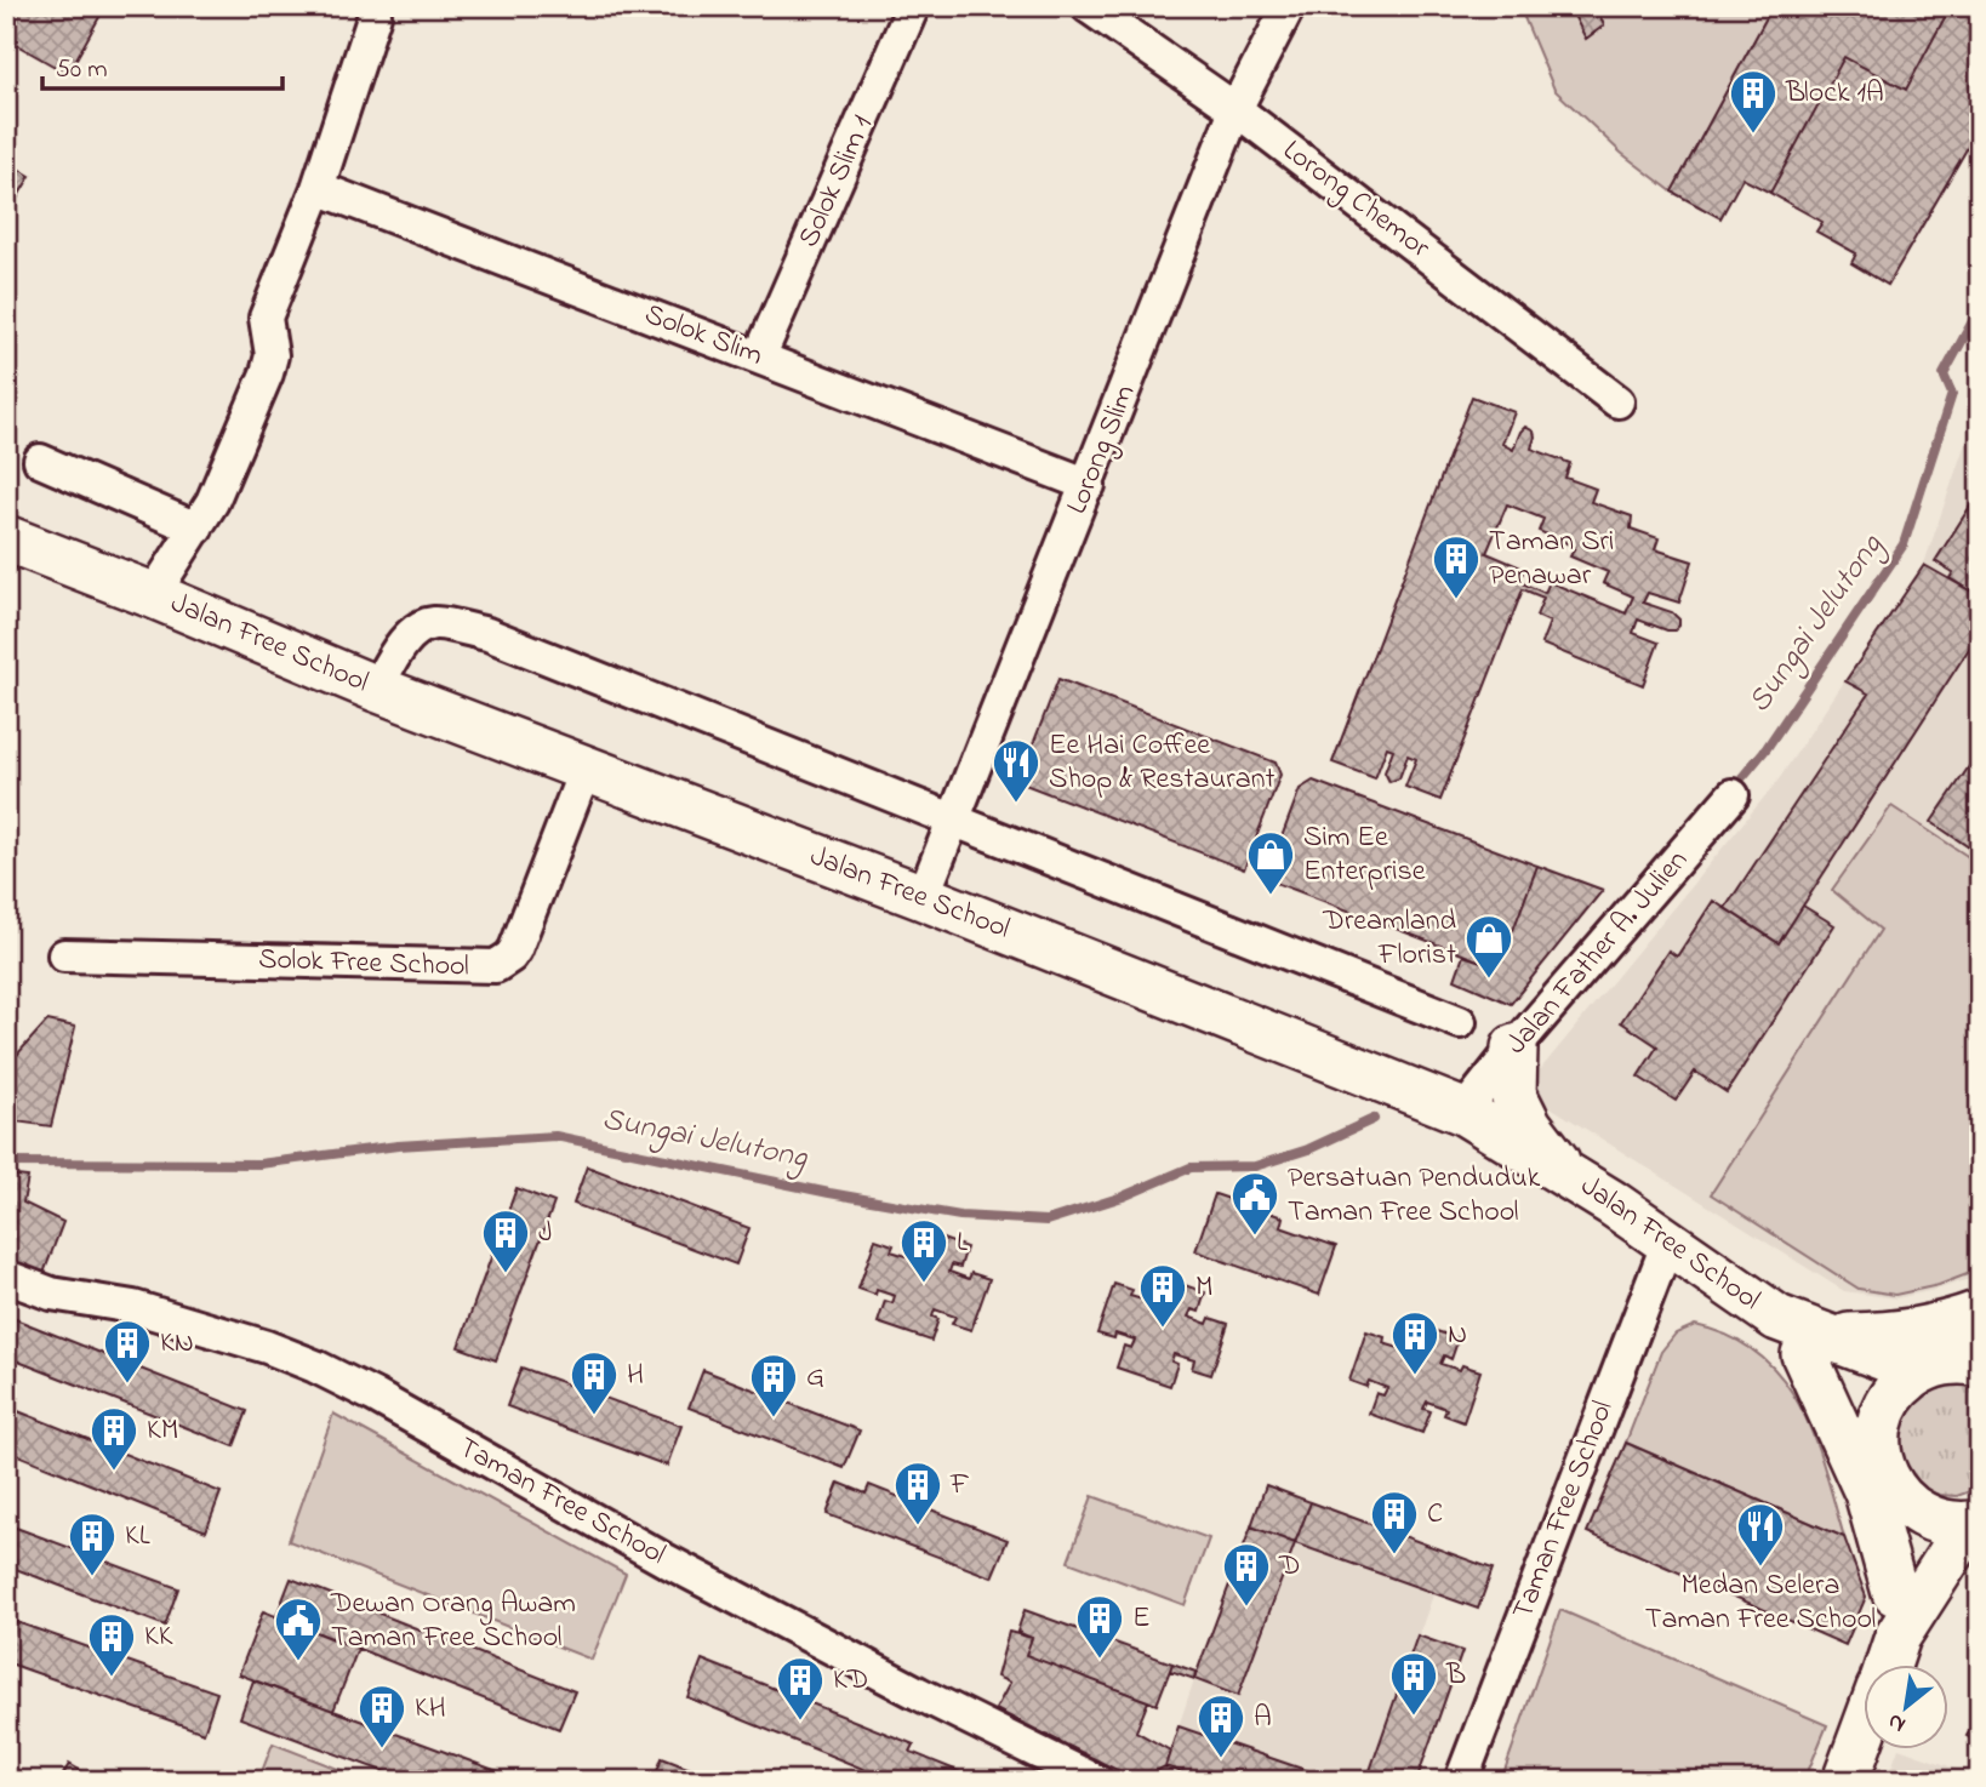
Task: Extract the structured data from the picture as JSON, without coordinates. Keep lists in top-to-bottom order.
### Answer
{
  "streets": {
    "street": [
      "Solok Slim 1",
      "Lorong Chemor",
      "Solok Slim",
      "Lorong Slim",
      "Jalan Free School",
      "Jalan Father A. Julien",
      "Solok Free School",
      "Taman Free School"
    ]
  },
  "crossings": [
    ["Solok Slim 1", "Solok Slim"],
    ["Lorong Chemor", "Lorong Slim"],
    ["Solok Slim", "Lorong Slim"],
    ["Lorong Slim", "Jalan Free School"],
    ["Jalan Free School", "Jalan Father A. Julien"],
    ["Jalan Free School", "Solok Free School"],
    ["Jalan Free School", "Taman Free School"]
  ],
  "water": ["Sungai Jelutong"],
  "places": {
    "building": [
      "Block 1A",
      "Taman Sri Penawar",
      "J",
      "L",
      "M",
      "N",
      "KN",
      "H",
      "G",
      "KM",
      "F",
      "C",
      "KL",
      "D",
      "E",
      "KK",
      "B",
      "KD",
      "KH",
      "A"
    ],
    "restaurant": ["Ee Hai Coffee Shop & Restaurant", "Medan Selera Taman Free School"],
    "shop": ["Sim Ee Enterprise", "Dreamland Florist"],
    "public building": ["Persatuan Penduduk Taman Free School", "Dewan Orang Awam Taman Free School"]
  },
  "scale_bar": "50 m",
  "north": "bottom left"
}
